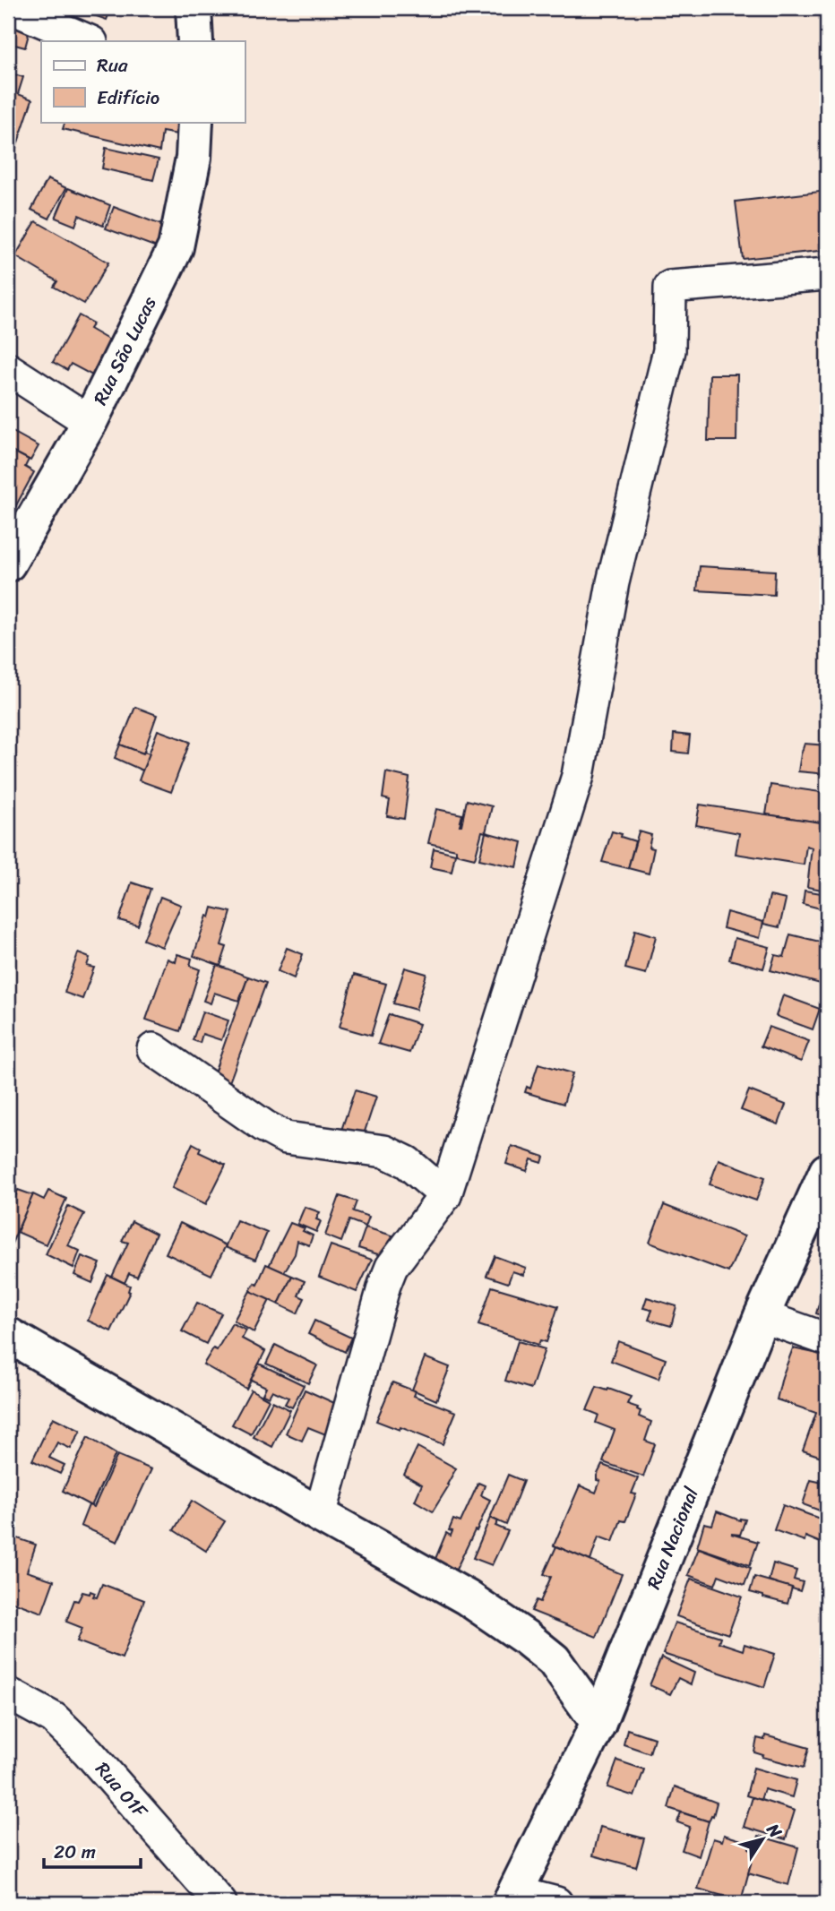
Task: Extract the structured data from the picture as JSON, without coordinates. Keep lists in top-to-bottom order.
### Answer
{
  "streets": {
    "street": ["Rua São Lucas", "Rua Nacional", "Rua 01F"]
  },
  "legend": ["Rua", "Edifício"],
  "scale_bar": "20 m",
  "north": "top right"
}
